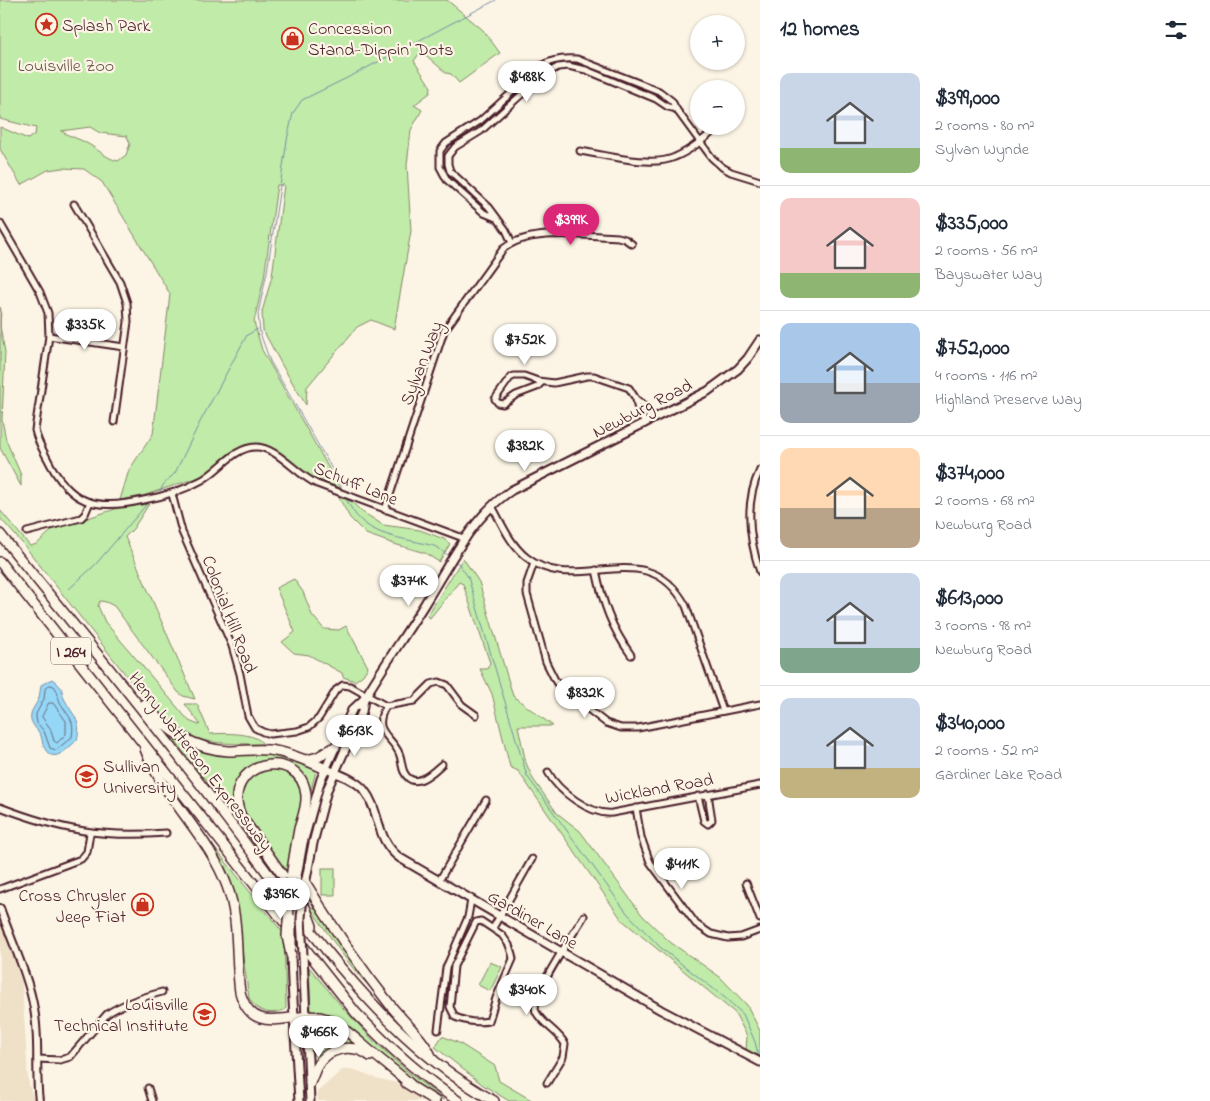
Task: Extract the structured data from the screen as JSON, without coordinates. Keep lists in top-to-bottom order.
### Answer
{
  "streets": {
    "highway": ["I 264", "Henry Watterson Expressway"],
    "main road": ["Newburg Road", "Gardiner Lane"],
    "street": [
      "Sylvan Way",
      "Schuff Lane",
      "Colonial Hill Road",
      "Wickland Road"
    ]
  },
  "crossings": [
    ["Sylvan Way", "Schuff Lane"],
    ["Newburg Road", "Schuff Lane"],
    ["Newburg Road", "Colonial Hill Road"],
    ["Newburg Road", "Gardiner Lane"],
    ["Schuff Lane", "Colonial Hill Road"]
  ],
  "parks": ["Louisville Zoo"],
  "places": {
    "place": ["Splash Park"],
    "shop": ["Concession Stand-Dippin' Dots", "Cross Chrysler Jeep Fiat"],
    "school or university": ["Sullivan University", "Louisville Technical Institute"]
  },
  "page": {
    "heading": "12 homes",
    "map_buttons": ["+", "−"],
    "list": [
      {
        "name": "$399,000",
        "note": "2 rooms · 80 m² · Sylvan Wynde"
      },
      {
        "name": "$335,000",
        "note": "2 rooms · 56 m² · Bayswater Way"
      },
      {
        "name": "$752,000",
        "note": "4 rooms · 116 m² · Highland Preserve Way"
      },
      {
        "name": "$374,000",
        "note": "2 rooms · 68 m² · Newburg Road"
      },
      {
        "name": "$613,000",
        "note": "3 rooms · 98 m² · Newburg Road"
      },
      {
        "name": "$340,000",
        "note": "2 rooms · 52 m² · Gardiner Lake Road"
      }
    ],
    "price": [
      "$488K",
      "$399K",
      "$335K",
      "$752K",
      "$382K",
      "$374K",
      "$832K",
      "$613K",
      "$411K",
      "$396K",
      "$340K",
      "$466K"
    ]
  }
}
